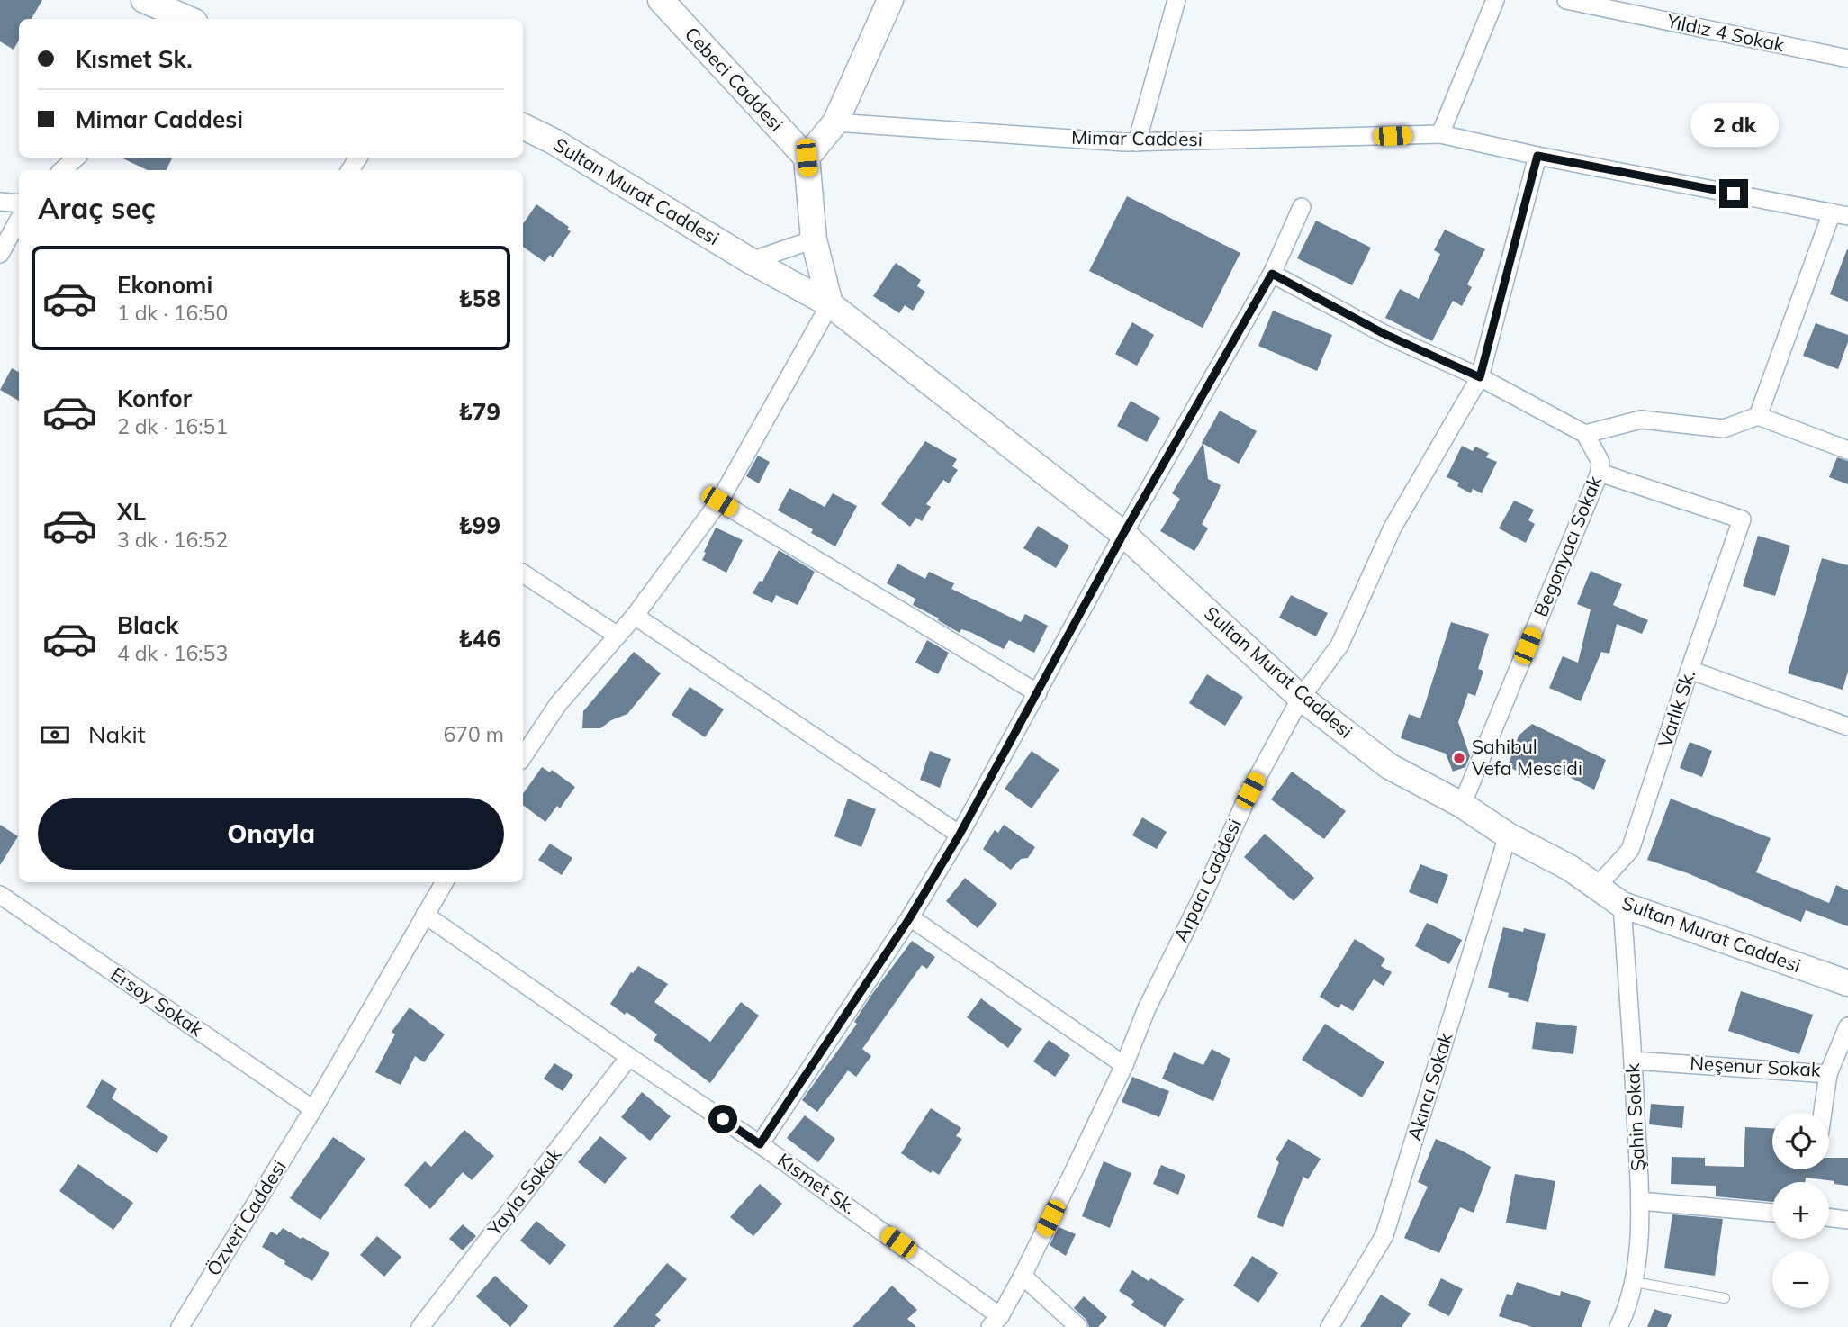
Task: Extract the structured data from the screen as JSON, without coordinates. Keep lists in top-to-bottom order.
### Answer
{
  "streets": {
    "main road": ["Cebeci Caddesi", "Sultan Murat Caddesi"],
    "street": [
      "Yıldız 4 Sokak",
      "Mimar Caddesi",
      "Begonyacı Sokak",
      "Varlık Sk.",
      "Arpacı Caddesi",
      "Ersoy Sokak",
      "Neşenur Sokak",
      "Akıncı Sokak",
      "Şahin Sokak",
      "Kısmet Sk.",
      "Yayla Sokak",
      "Özveri Caddesi"
    ]
  },
  "crossings": [
    ["Mimar Caddesi", "Arpacı Caddesi"],
    ["Sultan Murat Caddesi", "Begonyacı Sokak"],
    ["Sultan Murat Caddesi", "Varlık Sk."],
    ["Sultan Murat Caddesi", "Arpacı Caddesi"],
    ["Sultan Murat Caddesi", "Akıncı Sokak"],
    ["Sultan Murat Caddesi", "Şahin Sokak"],
    ["Begonyacı Sokak", "Varlık Sk."],
    ["Arpacı Caddesi", "Kısmet Sk."],
    ["Ersoy Sokak", "Özveri Caddesi"],
    ["Neşenur Sokak", "Şahin Sokak"],
    ["Kısmet Sk.", "Yayla Sokak"],
    ["Kısmet Sk.", "Özveri Caddesi"]
  ],
  "places": ["Sahibul Vefa Mescidi"],
  "page": {
    "banner": ["Kısmet Sk.", "Mimar Caddesi"],
    "bubble": "2 dk",
    "heading": "Araç seç",
    "list": [
      {
        "name": "Ekonomi",
        "note": "1 dk · 16:50",
        "value": "₺58"
      },
      {
        "name": "Konfor",
        "note": "2 dk · 16:51",
        "value": "₺79"
      },
      {
        "name": "XL",
        "note": "3 dk · 16:52",
        "value": "₺99"
      },
      {
        "name": "Black",
        "note": "4 dk · 16:53",
        "value": "₺46"
      }
    ],
    "pay": ["Nakit", "670 m"],
    "buttons": "Onayla",
    "map_buttons": ["+", "−"]
  }
}
